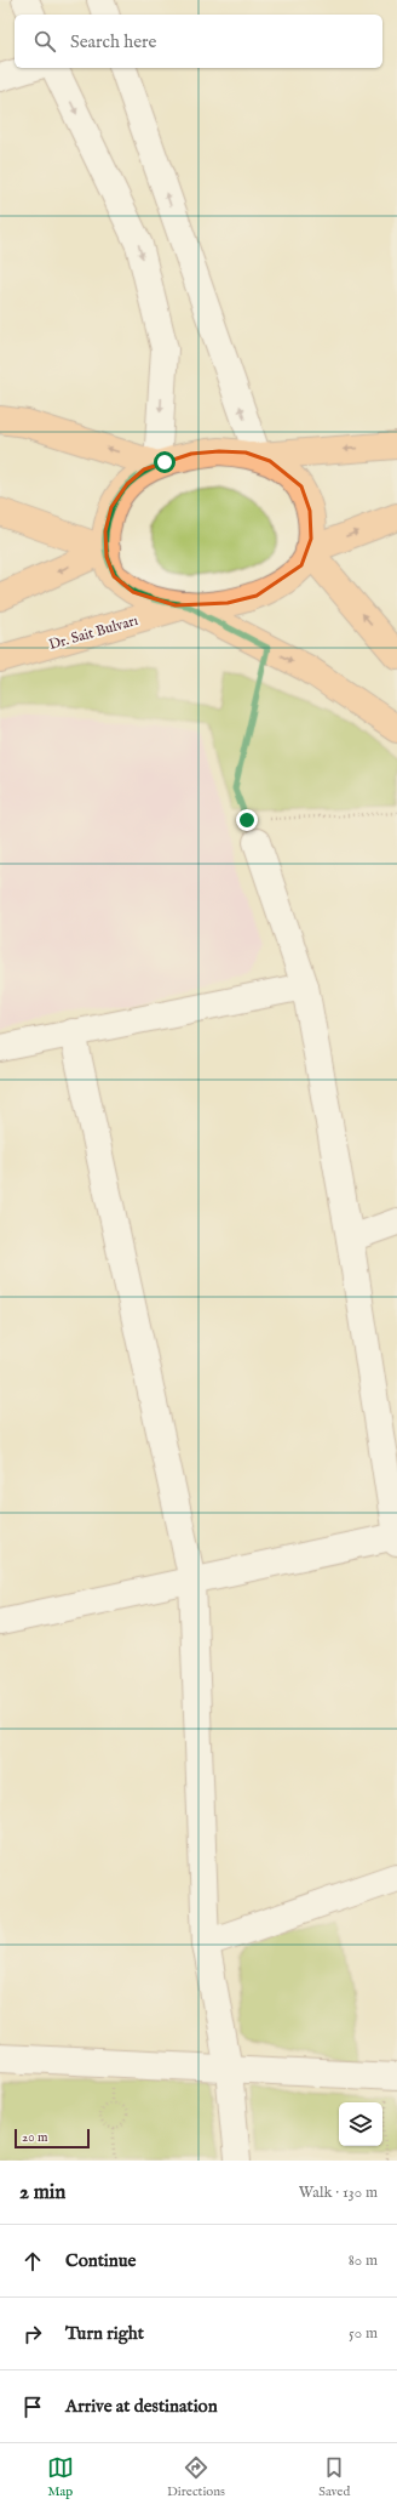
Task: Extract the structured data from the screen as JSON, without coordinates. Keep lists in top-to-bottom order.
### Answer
{
  "streets": {
    "main road": ["Dr. Sait Bulvarı"]
  },
  "scale_bar": "20 m",
  "page": {
    "search": "Search here",
    "scale": "20 m",
    "heading": ["2 min", "Walk · 130 m"],
    "list": [
      ["Continue", "80 m"],
      ["Turn right", "50 m"],
      "Arrive at destination"
    ],
    "nav": ["Map", "Directions", "Saved"]
  }
}
